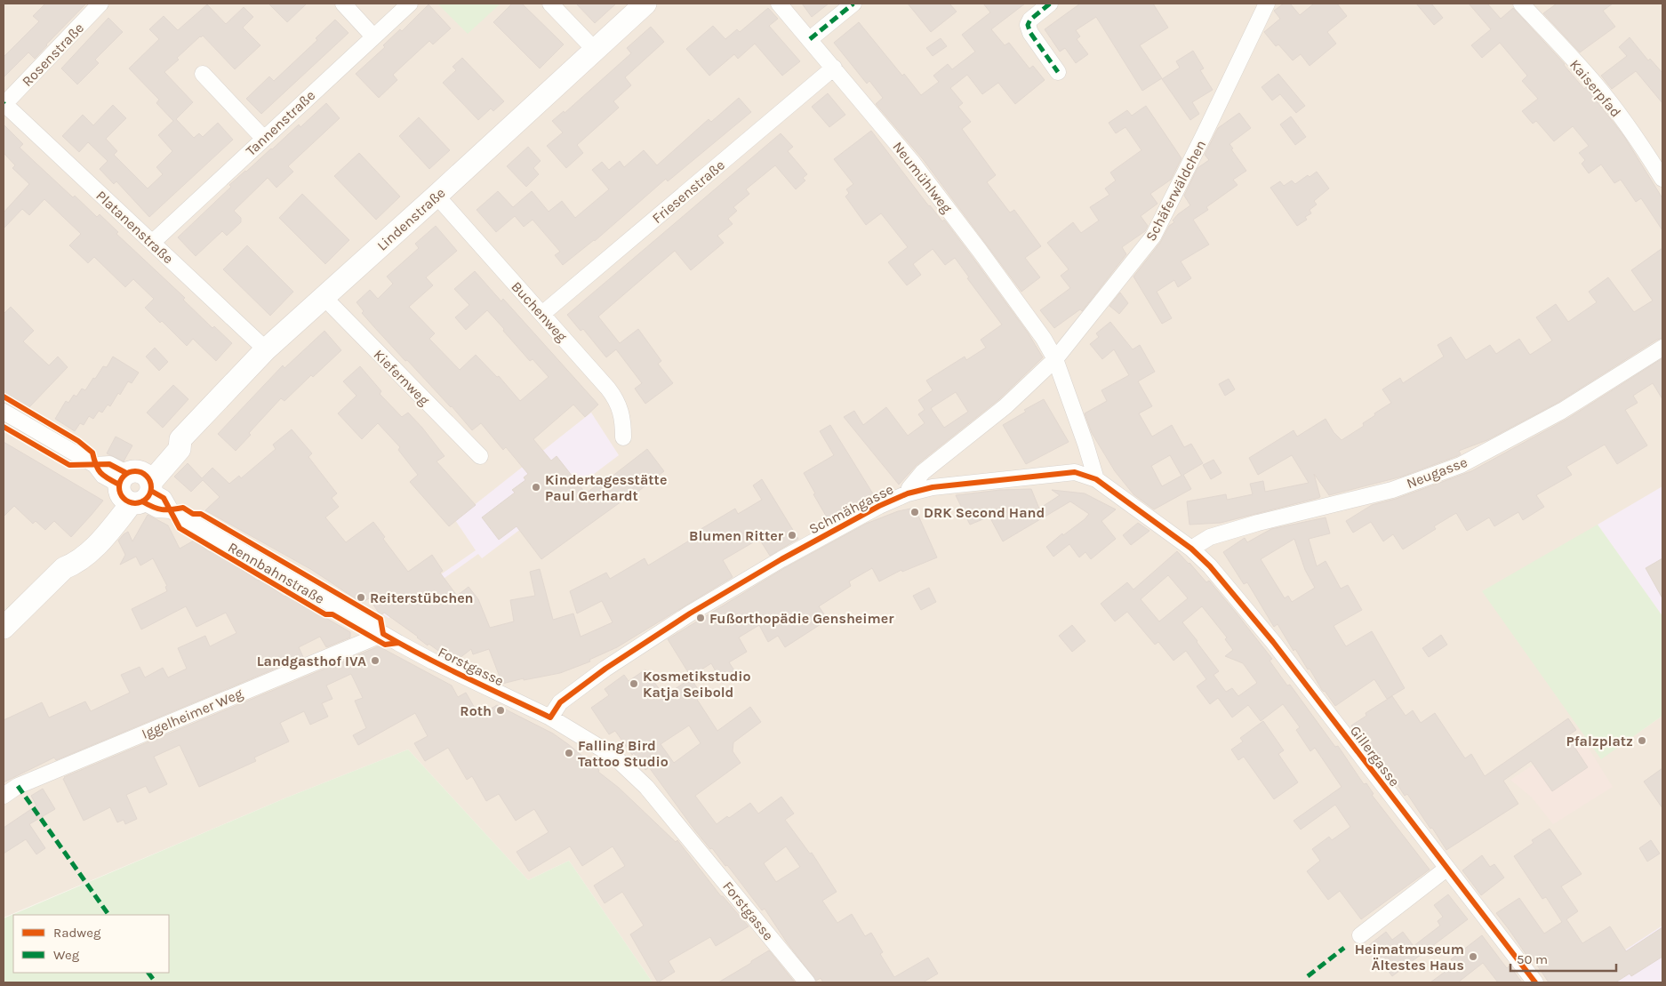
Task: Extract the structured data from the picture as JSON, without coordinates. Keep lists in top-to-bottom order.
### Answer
{
  "streets": {
    "main road": ["Lindenstraße"],
    "street": [
      "Rosenstraße",
      "Kaiserpfad",
      "Tannenstraße",
      "Neumühlweg",
      "Schäferwäldchen",
      "Friesenstraße",
      "Platanenstraße",
      "Buchenweg",
      "Kiefernweg",
      "Neugasse",
      "Schmähgasse",
      "Rennbahnstraße",
      "Forstgasse",
      "Iggelheimer Weg",
      "Gillergasse"
    ]
  },
  "crossings": [
    ["Rosenstraße", "Platanenstraße"],
    ["Tannenstraße", "Platanenstraße"],
    ["Neumühlweg", "Schäferwäldchen"],
    ["Neumühlweg", "Friesenstraße"],
    ["Neumühlweg", "Schmähgasse"],
    ["Schäferwäldchen", "Schmähgasse"],
    ["Friesenstraße", "Buchenweg"],
    ["Lindenstraße", "Platanenstraße"],
    ["Lindenstraße", "Buchenweg"],
    ["Lindenstraße", "Kiefernweg"],
    ["Lindenstraße", "Rennbahnstraße"],
    ["Neugasse", "Schmähgasse"],
    ["Neugasse", "Gillergasse"],
    ["Schmähgasse", "Forstgasse"],
    ["Schmähgasse", "Gillergasse"],
    ["Rennbahnstraße", "Forstgasse"],
    ["Rennbahnstraße", "Iggelheimer Weg"],
    ["Forstgasse", "Iggelheimer Weg"]
  ],
  "places": [
    "Kindertagesstätte Paul Gerhardt",
    "DRK Second Hand",
    "Blumen Ritter",
    "Reiterstübchen",
    "Fußorthopädie Gensheimer",
    "Landgasthof IVA",
    "Kosmetikstudio Katja Seibold",
    "Roth",
    "Pfalzplatz",
    "Falling Bird Tattoo Studio",
    "Heimatmuseum Ältestes Haus"
  ],
  "legend": ["Radweg", "Weg"],
  "scale_bar": "50 m"
}
